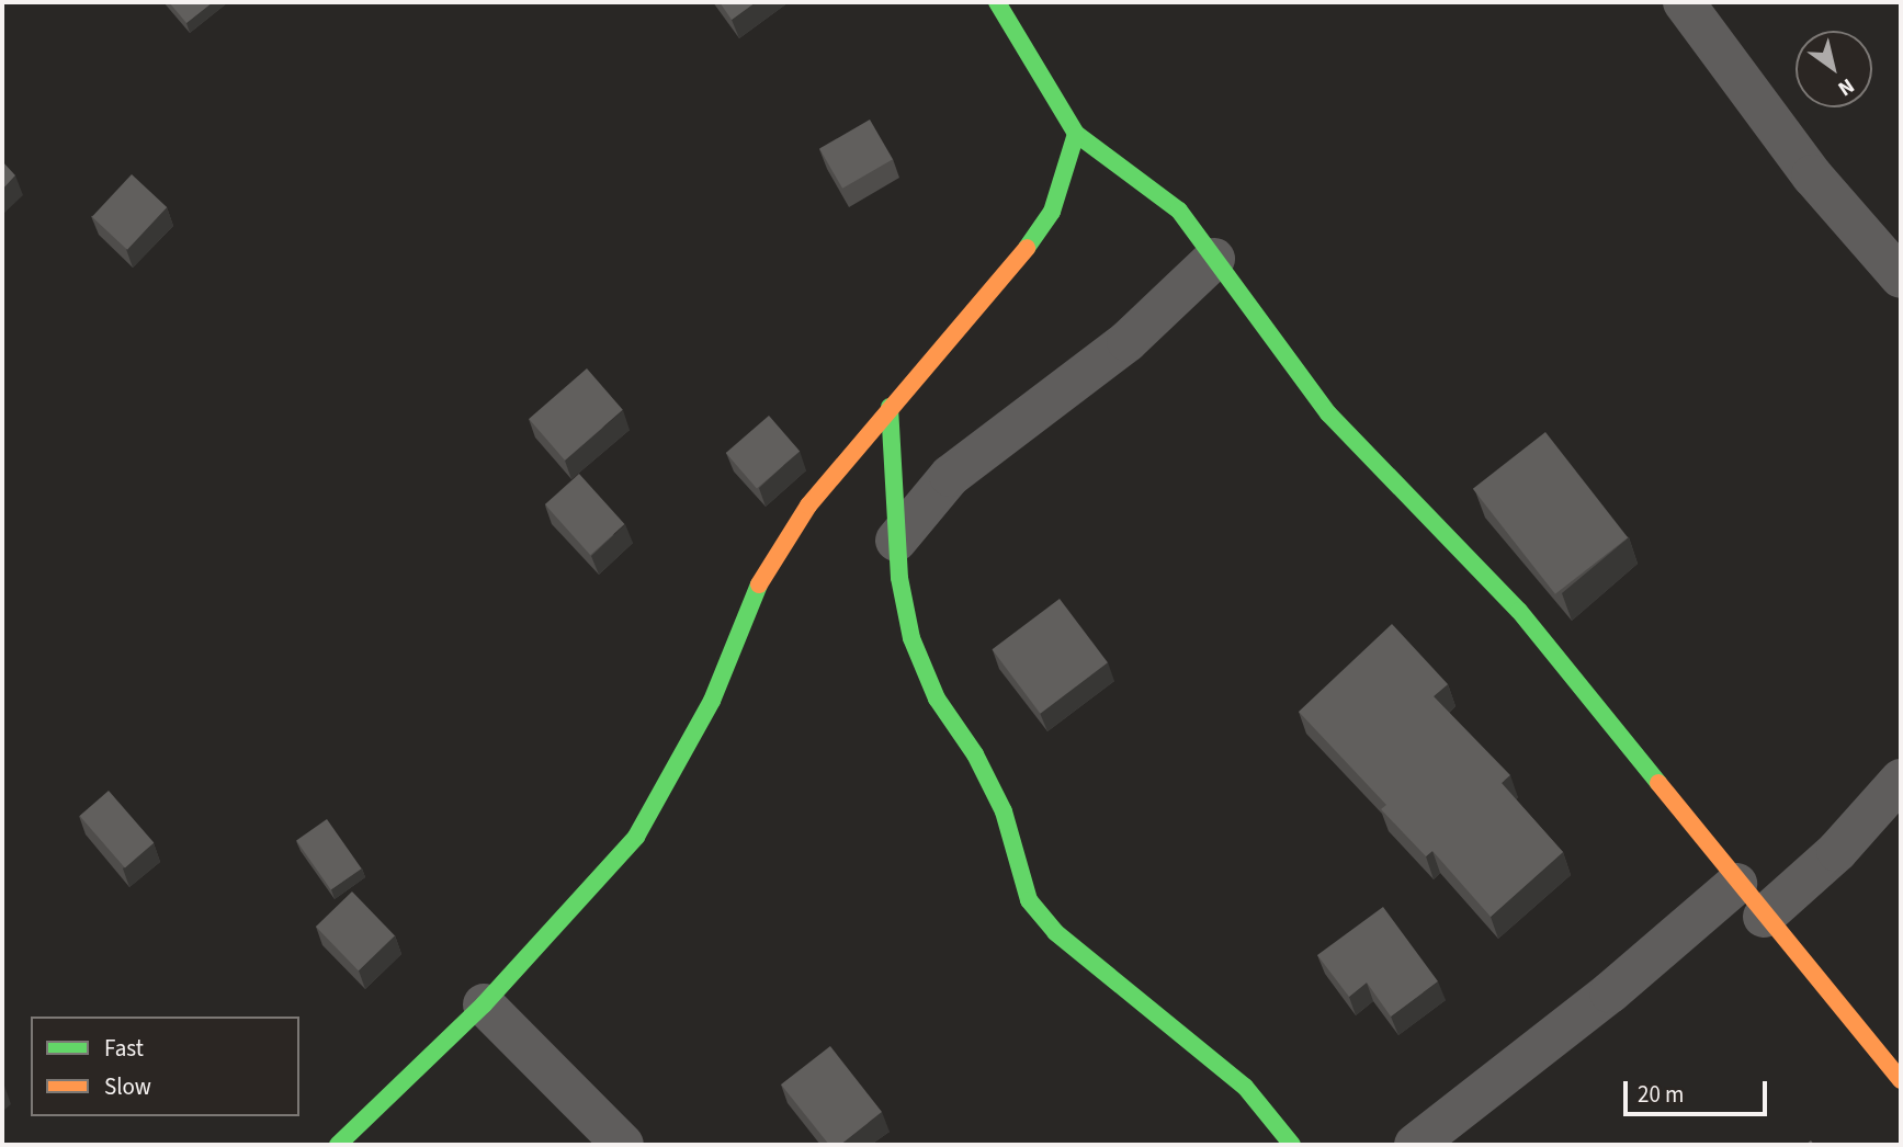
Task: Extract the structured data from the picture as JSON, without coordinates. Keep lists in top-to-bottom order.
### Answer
{
  "legend": ["Fast", "Slow"],
  "scale_bar": "20 m",
  "north": "bottom right"
}
